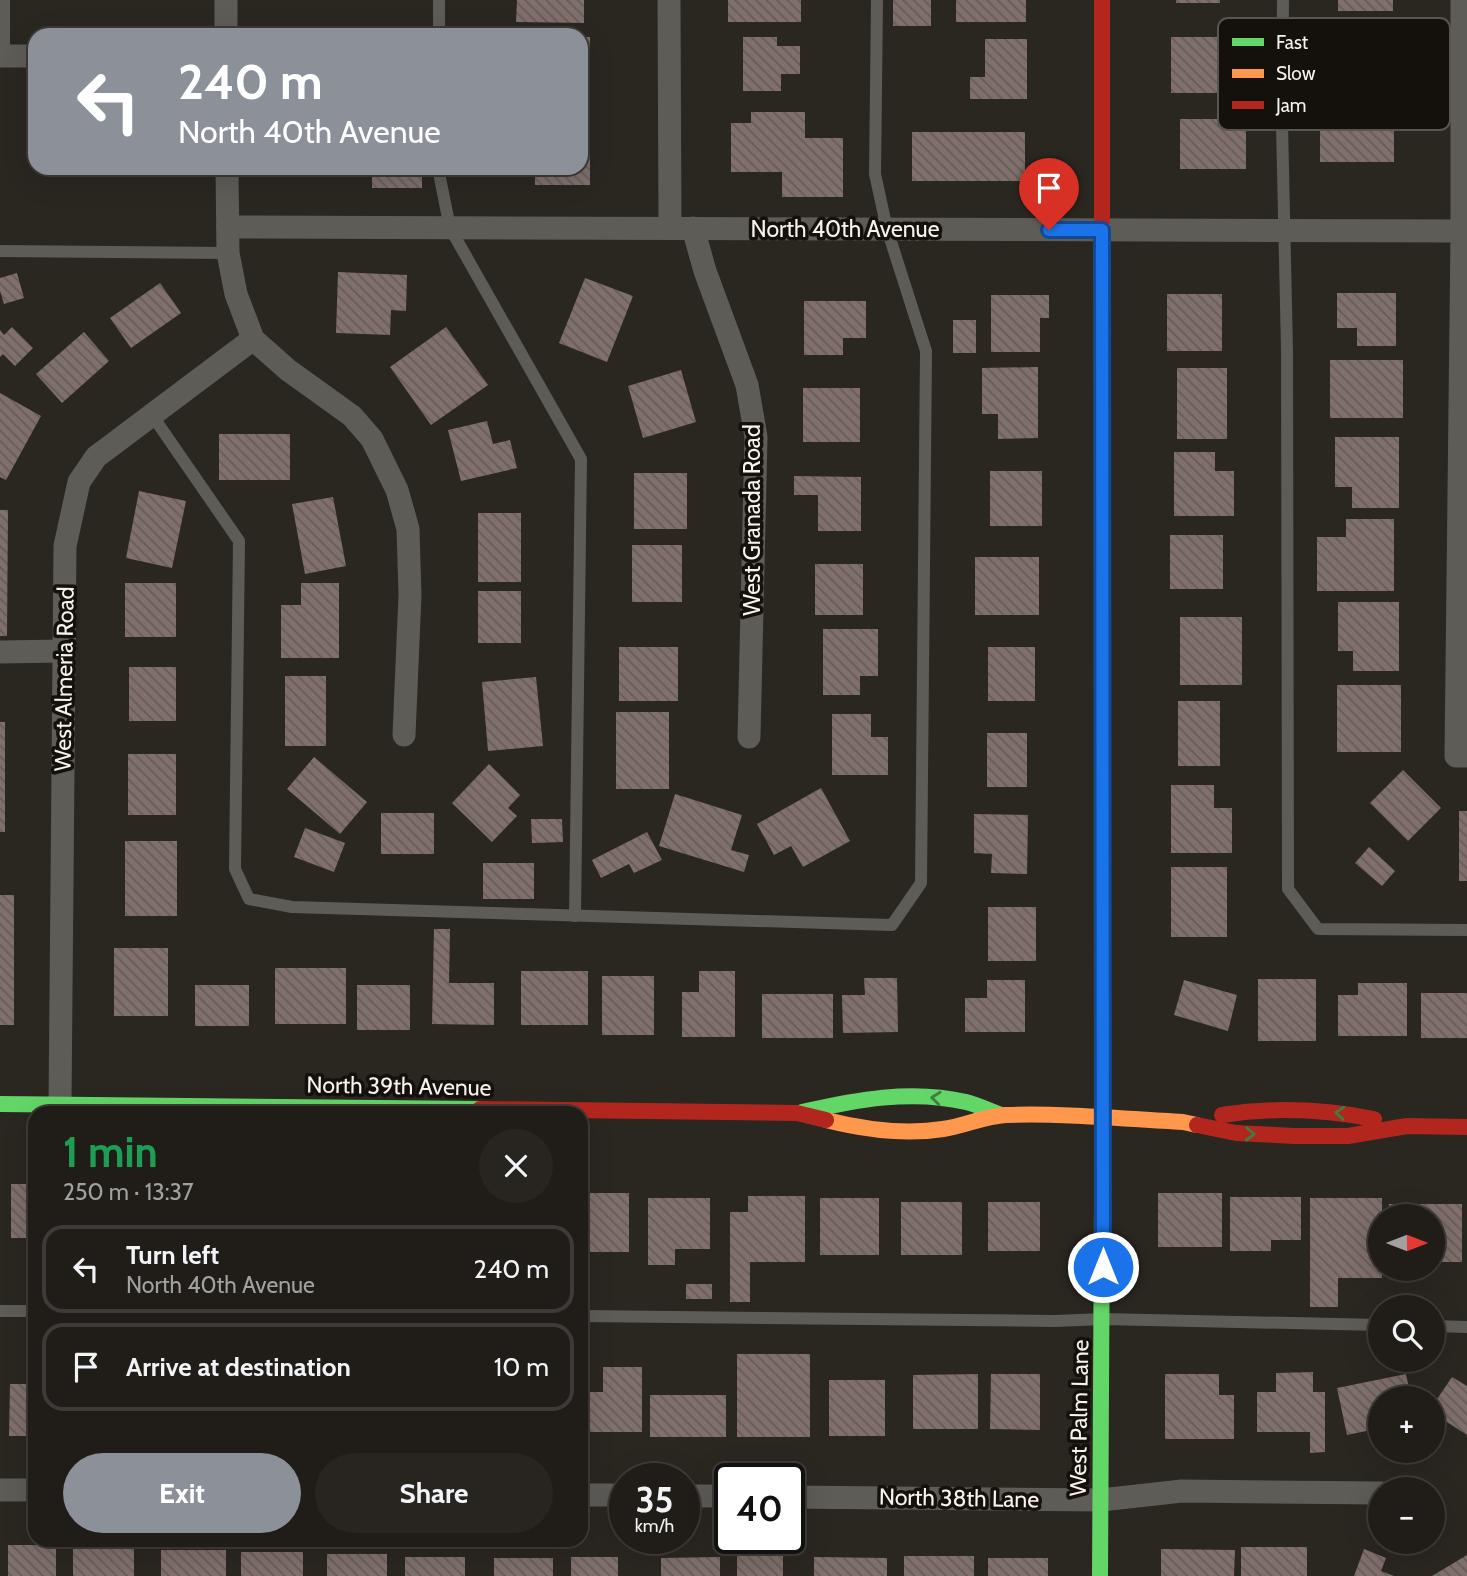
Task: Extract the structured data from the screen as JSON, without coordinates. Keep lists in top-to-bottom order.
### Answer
{
  "streets": {
    "street": [
      "North 40th Avenue",
      "West Granada Road",
      "West Almeria Road",
      "North 39th Avenue",
      "West Palm Lane",
      "North 38th Lane"
    ]
  },
  "crossings": [
    ["North 40th Avenue", "West Granada Road"],
    ["North 40th Avenue", "West Palm Lane"],
    ["West Almeria Road", "North 39th Avenue"],
    ["North 39th Avenue", "West Palm Lane"],
    ["West Palm Lane", "North 38th Lane"]
  ],
  "legend": ["Fast", "Slow", "Jam"],
  "north": "right",
  "page": {
    "turn": ["240 m", "North 40th Avenue"],
    "heading": ["1 min", "250 m · 13:37"],
    "map_buttons": ["+", "−"],
    "list": [
      {
        "name": "Turn left",
        "note": "North 40th Avenue",
        "value": "240 m"
      },
      {
        "name": "Arrive at destination",
        "value": "10 m"
      }
    ],
    "buttons": ["Exit", "Share"],
    "speed": "35 km/h",
    "limit": "40"
  }
}
